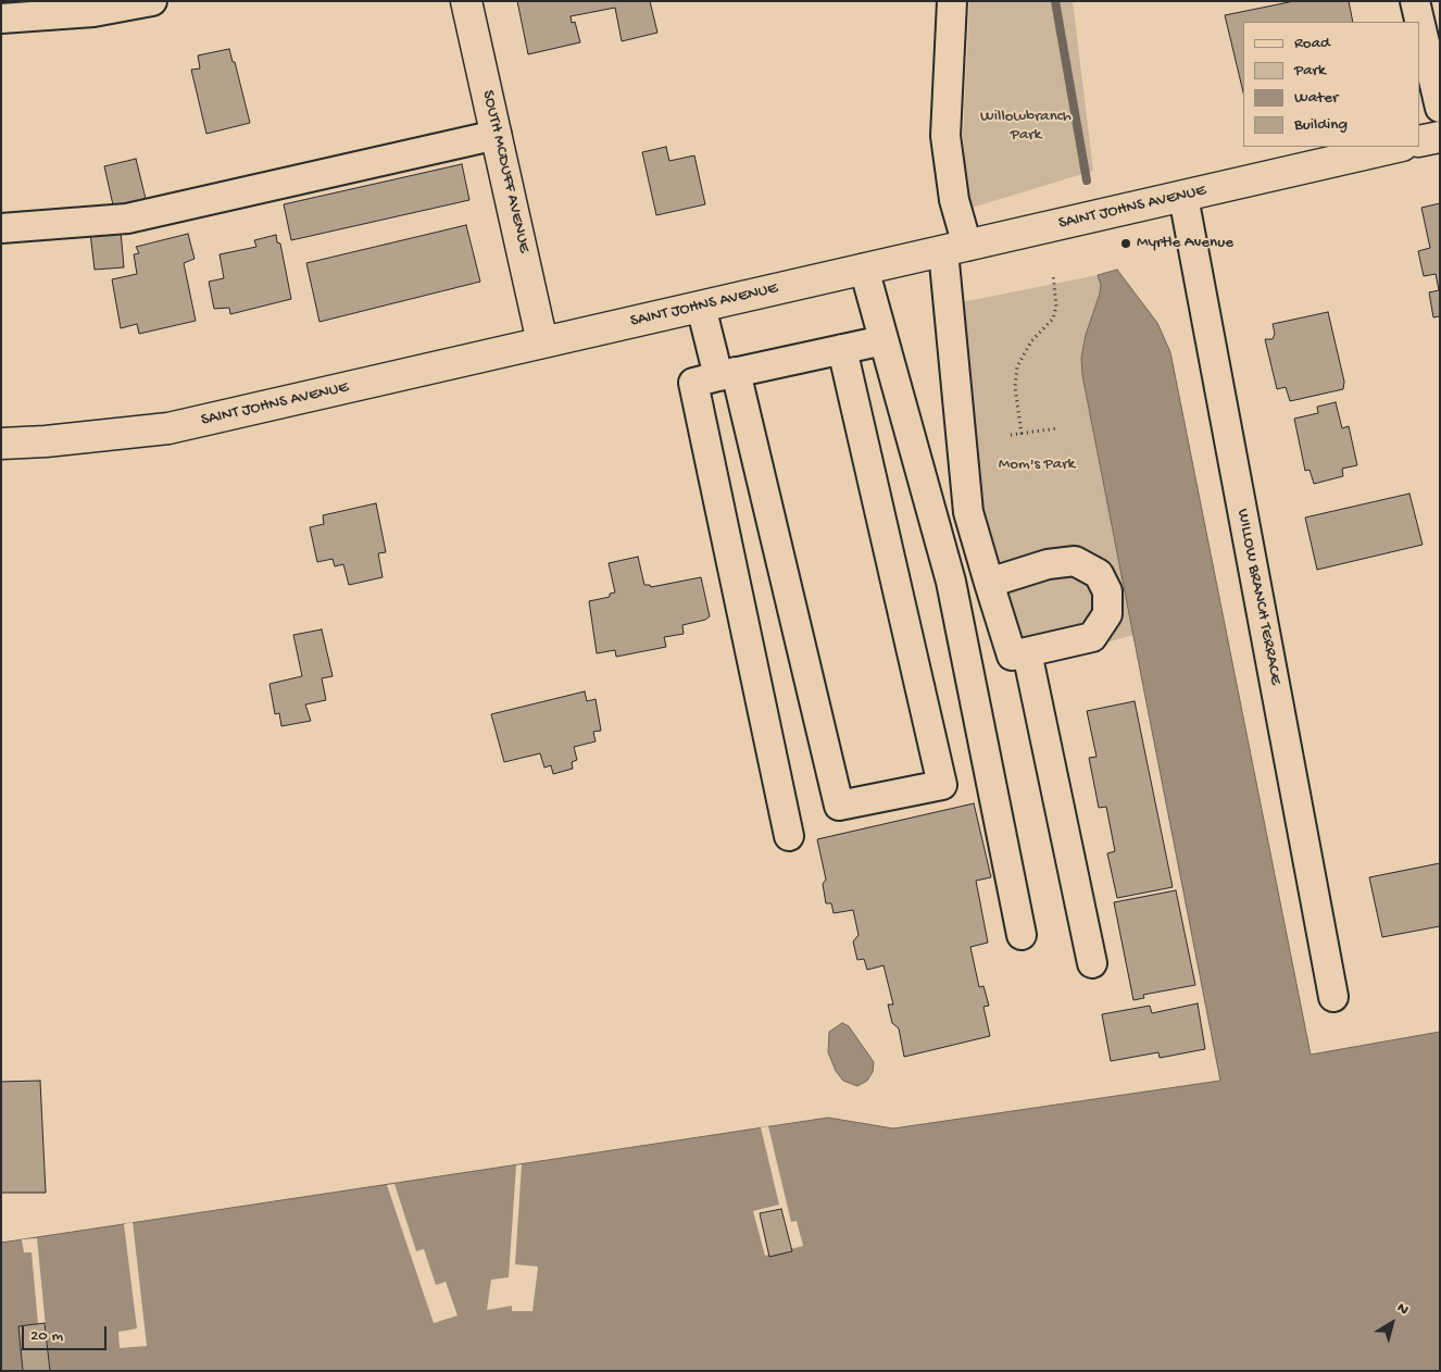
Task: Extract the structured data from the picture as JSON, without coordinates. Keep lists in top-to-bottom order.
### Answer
{
  "streets": {
    "main road": ["SOUTH MCDUFF AVENUE", "SAINT JOHNS AVENUE"],
    "street": ["WILLOW BRANCH TERRACE"]
  },
  "crossings": [
    ["SOUTH MCDUFF AVENUE", "SAINT JOHNS AVENUE"],
    ["SAINT JOHNS AVENUE", "WILLOW BRANCH TERRACE"]
  ],
  "parks": ["Willowbranch Park", "Mom's Park"],
  "places": ["Myrtle Avenue"],
  "legend": [
    "Road",
    "Park",
    "Water",
    "Building"
  ],
  "scale_bar": "20 m",
  "north": "top right"
}
